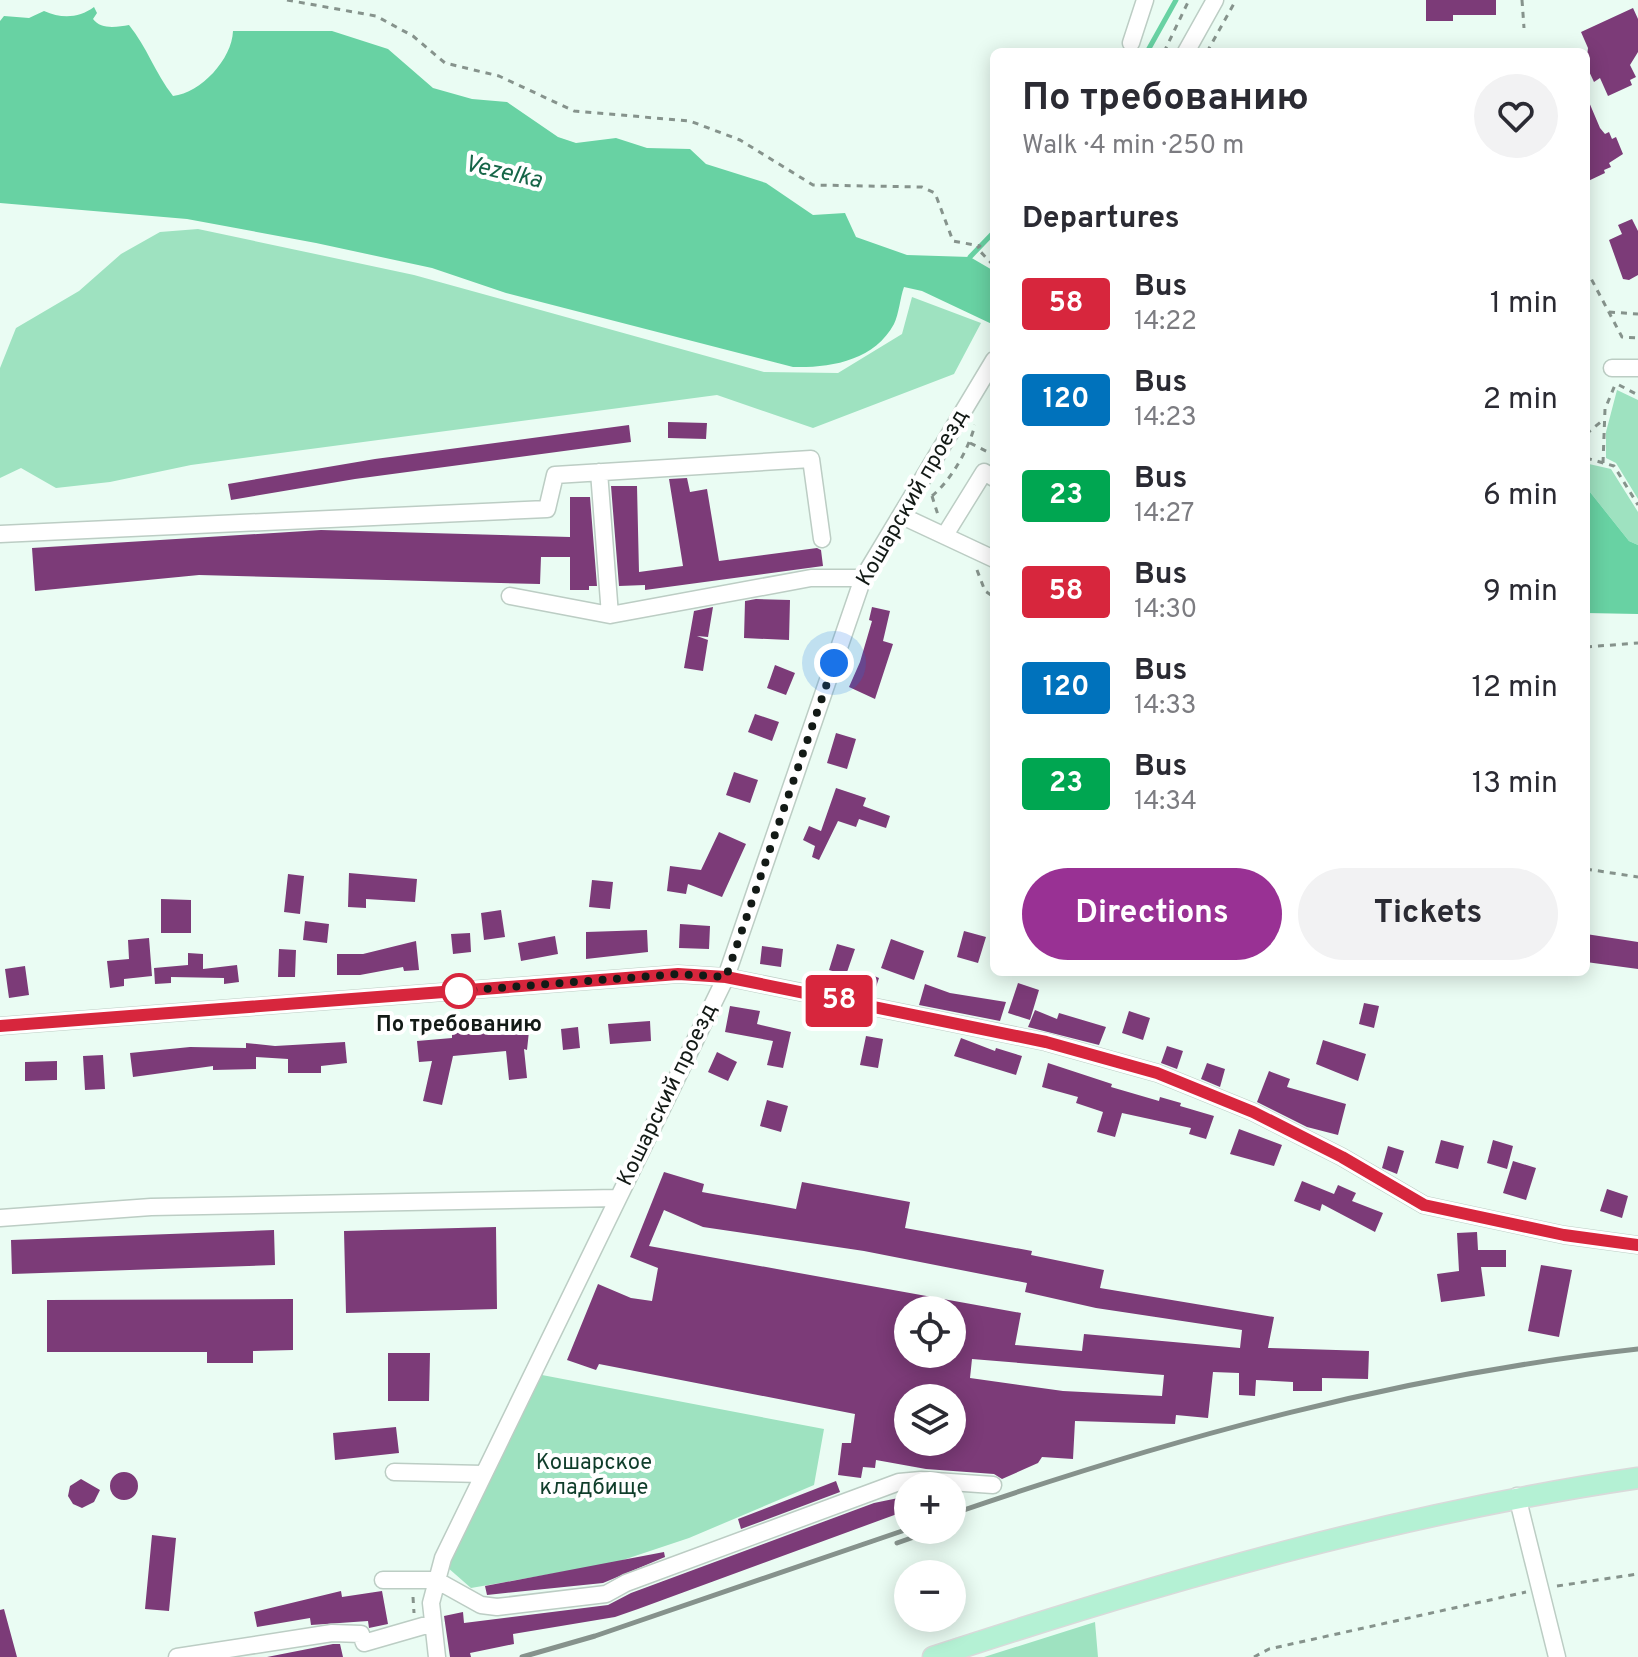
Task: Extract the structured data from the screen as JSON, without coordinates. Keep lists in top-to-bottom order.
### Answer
{
  "streets": {
    "street": ["Кошарский проезд"]
  },
  "water": ["Vezelka"],
  "parks": ["Кошарское кладбище"],
  "places": ["По требованию"],
  "lines": ["bus line 58"],
  "page": {
    "on_map": "58",
    "heading": [
      ["По требованию", "Walk · 4 min · 250 m"],
      "Departures"
    ],
    "list": [
      {
        "mark": "58",
        "name": "Bus",
        "note": "14:22",
        "value": "1 min"
      },
      {
        "mark": "120",
        "name": "Bus",
        "note": "14:23",
        "value": "2 min"
      },
      {
        "mark": "23",
        "name": "Bus",
        "note": "14:27",
        "value": "6 min"
      },
      {
        "mark": "58",
        "name": "Bus",
        "note": "14:30",
        "value": "9 min"
      },
      {
        "mark": "120",
        "name": "Bus",
        "note": "14:33",
        "value": "12 min"
      },
      {
        "mark": "23",
        "name": "Bus",
        "note": "14:34",
        "value": "13 min"
      }
    ],
    "buttons": ["Directions", "Tickets"],
    "map_buttons": ["+", "−"]
  }
}
